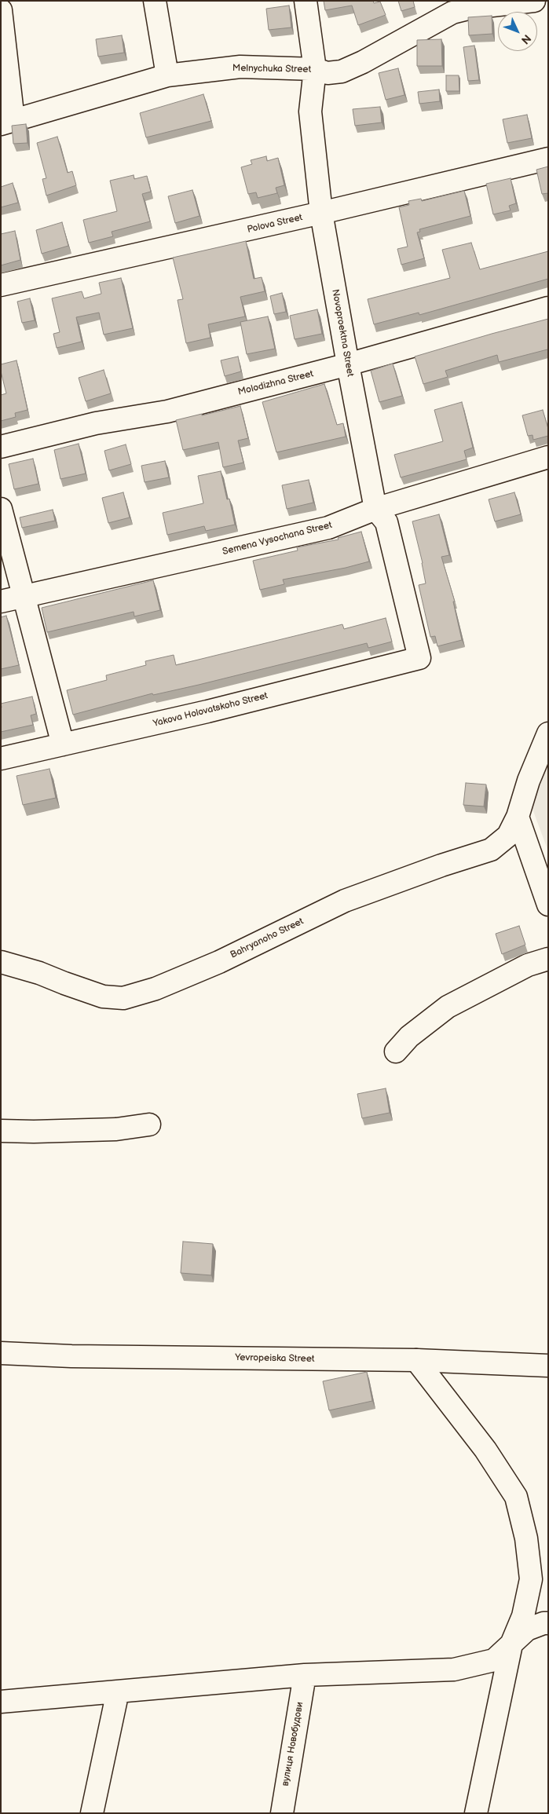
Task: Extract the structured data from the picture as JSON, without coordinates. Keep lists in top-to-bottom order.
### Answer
{
  "streets": {
    "street": [
      "Melnychuka Street",
      "Polova Street",
      "Novoproektna Street",
      "Molodizhna Street",
      "Semena Vysochana Street",
      "Yakova Holovatskoho Street",
      "Bahryanoho Street",
      "Yevropeiska Street",
      "вулиця Новобудови"
    ]
  },
  "crossings": [
    ["Melnychuka Street", "Novoproektna Street"],
    ["Polova Street", "Novoproektna Street"],
    ["Novoproektna Street", "Molodizhna Street"],
    ["Novoproektna Street", "Semena Vysochana Street"],
    ["Novoproektna Street", "Yakova Holovatskoho Street"]
  ],
  "north": "bottom right"
}
